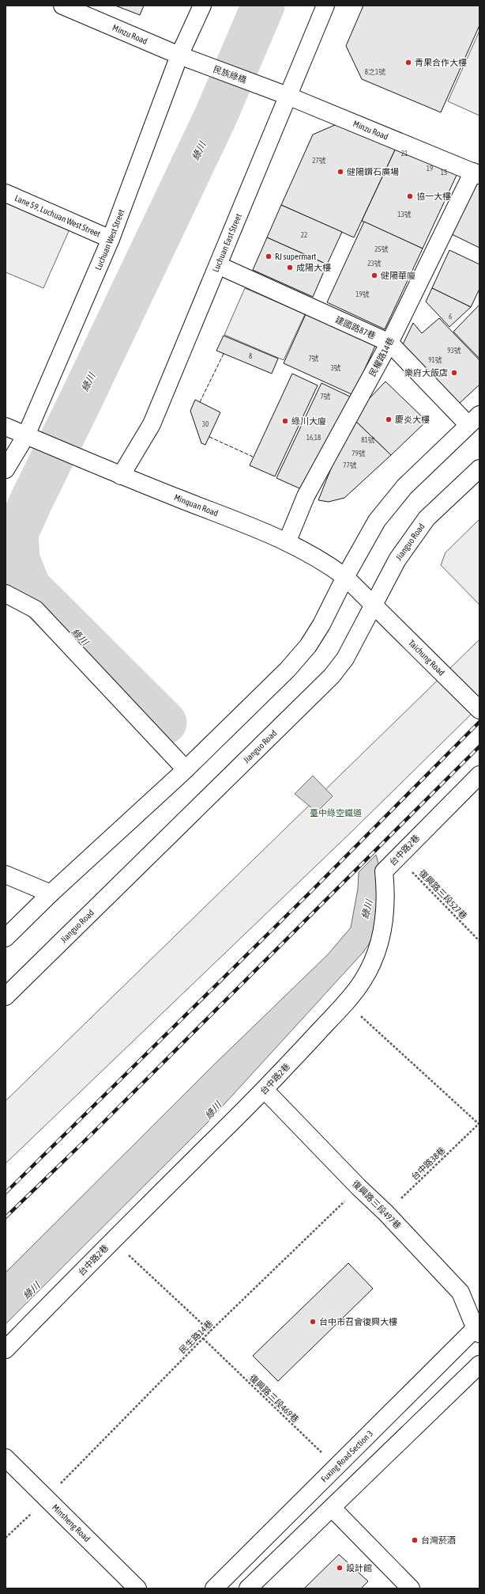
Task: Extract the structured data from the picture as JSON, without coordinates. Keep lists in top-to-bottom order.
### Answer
{
  "streets": {
    "street": [
      "Minzu Road",
      "民族綠橋",
      "Lane 59, Luchuan West Street",
      "Luchuan West Street",
      "Luchuan East Street",
      "建國路87巷",
      "民權路14巷",
      "Minquan Road",
      "Jianguo Road",
      "Taichung Road",
      "台中路2巷",
      "復興路三段497巷",
      "Fuxing Road Section 3",
      "Minsheng Road"
    ],
    "path": [
      "復興路三段527巷",
      "台中路38巷",
      "民生路14巷",
      "復興路三段469巷"
    ]
  },
  "crossings": [
    ["Minzu Road", "民族綠橋"],
    ["Minzu Road", "Luchuan West Street"],
    ["Minzu Road", "Luchuan East Street"],
    ["Minzu Road", "民權路14巷"],
    ["Lane 59, Luchuan West Street", "Luchuan West Street"],
    ["Luchuan West Street", "Minquan Road"],
    ["Luchuan East Street", "建國路87巷"],
    ["Luchuan East Street", "Minquan Road"],
    ["建國路87巷", "民權路14巷"],
    ["民權路14巷", "Minquan Road"],
    ["Minquan Road", "Jianguo Road"],
    ["Minquan Road", "Taichung Road"],
    ["Jianguo Road", "Taichung Road"],
    ["台中路2巷", "復興路三段527巷"],
    ["台中路2巷", "復興路三段497巷"],
    ["台中路38巷", "復興路三段497巷"],
    ["復興路三段497巷", "民生路14巷"],
    ["復興路三段497巷", "Fuxing Road Section 3"],
    ["民生路14巷", "復興路三段469巷"],
    ["民生路14巷", "Minsheng Road"],
    ["復興路三段469巷", "Fuxing Road Section 3"]
  ],
  "water": ["綠川"],
  "parks": ["臺中綠空鐵道"],
  "places": [
    "青果合作大樓",
    "健陽鑽石廣場",
    "協一大樓",
    "RJ supermart",
    "成陽大樓",
    "健陽華廈",
    "樂府大飯店",
    "慶炎大樓",
    "綠川大廈",
    "台中市召會復興大樓",
    "台灣菸酒",
    "設計館"
  ],
  "house_numbers": [
    "8之1號",
    "21",
    "27號",
    "19",
    "15",
    "13號",
    "22",
    "25號",
    "23號",
    "19號",
    "6",
    "93號",
    "8",
    "7號",
    "91號",
    "3號",
    "7號",
    "30",
    "16,18",
    "81號",
    "79號",
    "77號"
  ]
}
